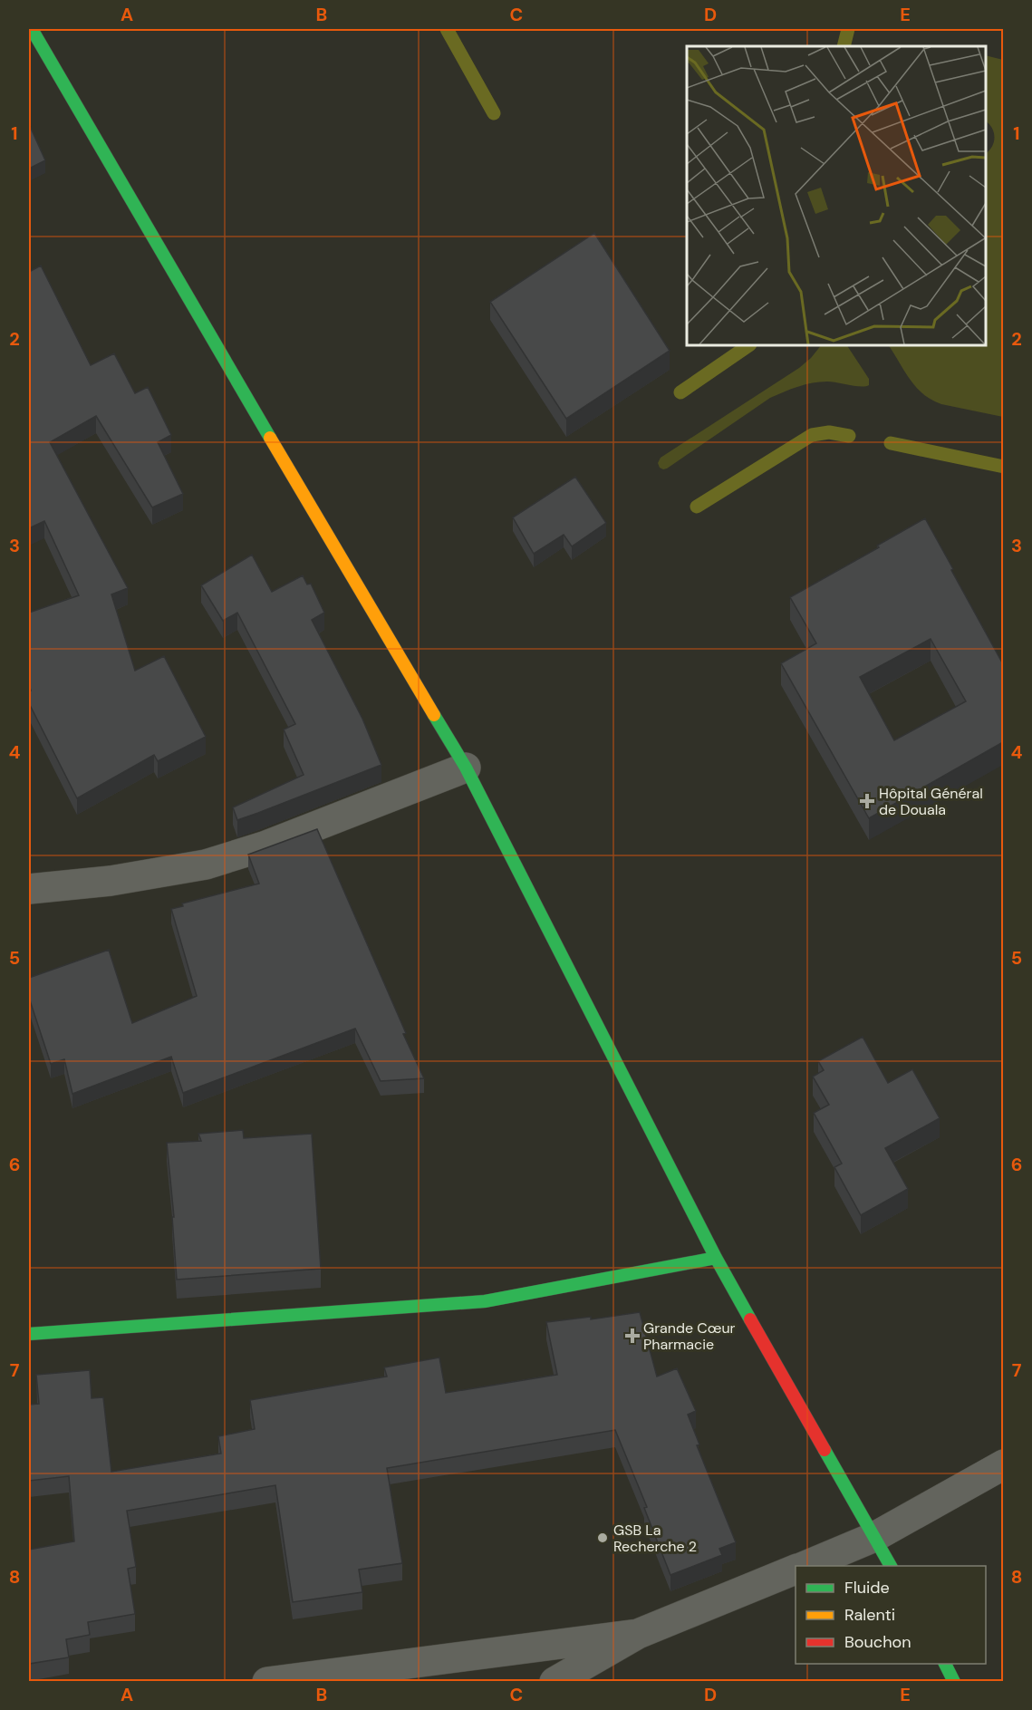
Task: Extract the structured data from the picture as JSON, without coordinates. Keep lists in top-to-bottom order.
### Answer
{
  "places": {
    "health": ["Hôpital Général de Douala", "Grande Cœur Pharmacie"],
    "other": ["GSB La Recherche 2"]
  },
  "legend": ["Fluide", "Ralenti", "Bouchon"],
  "grid": {
    "columns": [
      "A",
      "B",
      "C",
      "D",
      "E"
    ],
    "rows": [
      "1",
      "2",
      "3",
      "4",
      "5",
      "6",
      "7",
      "8"
    ]
  }
}
